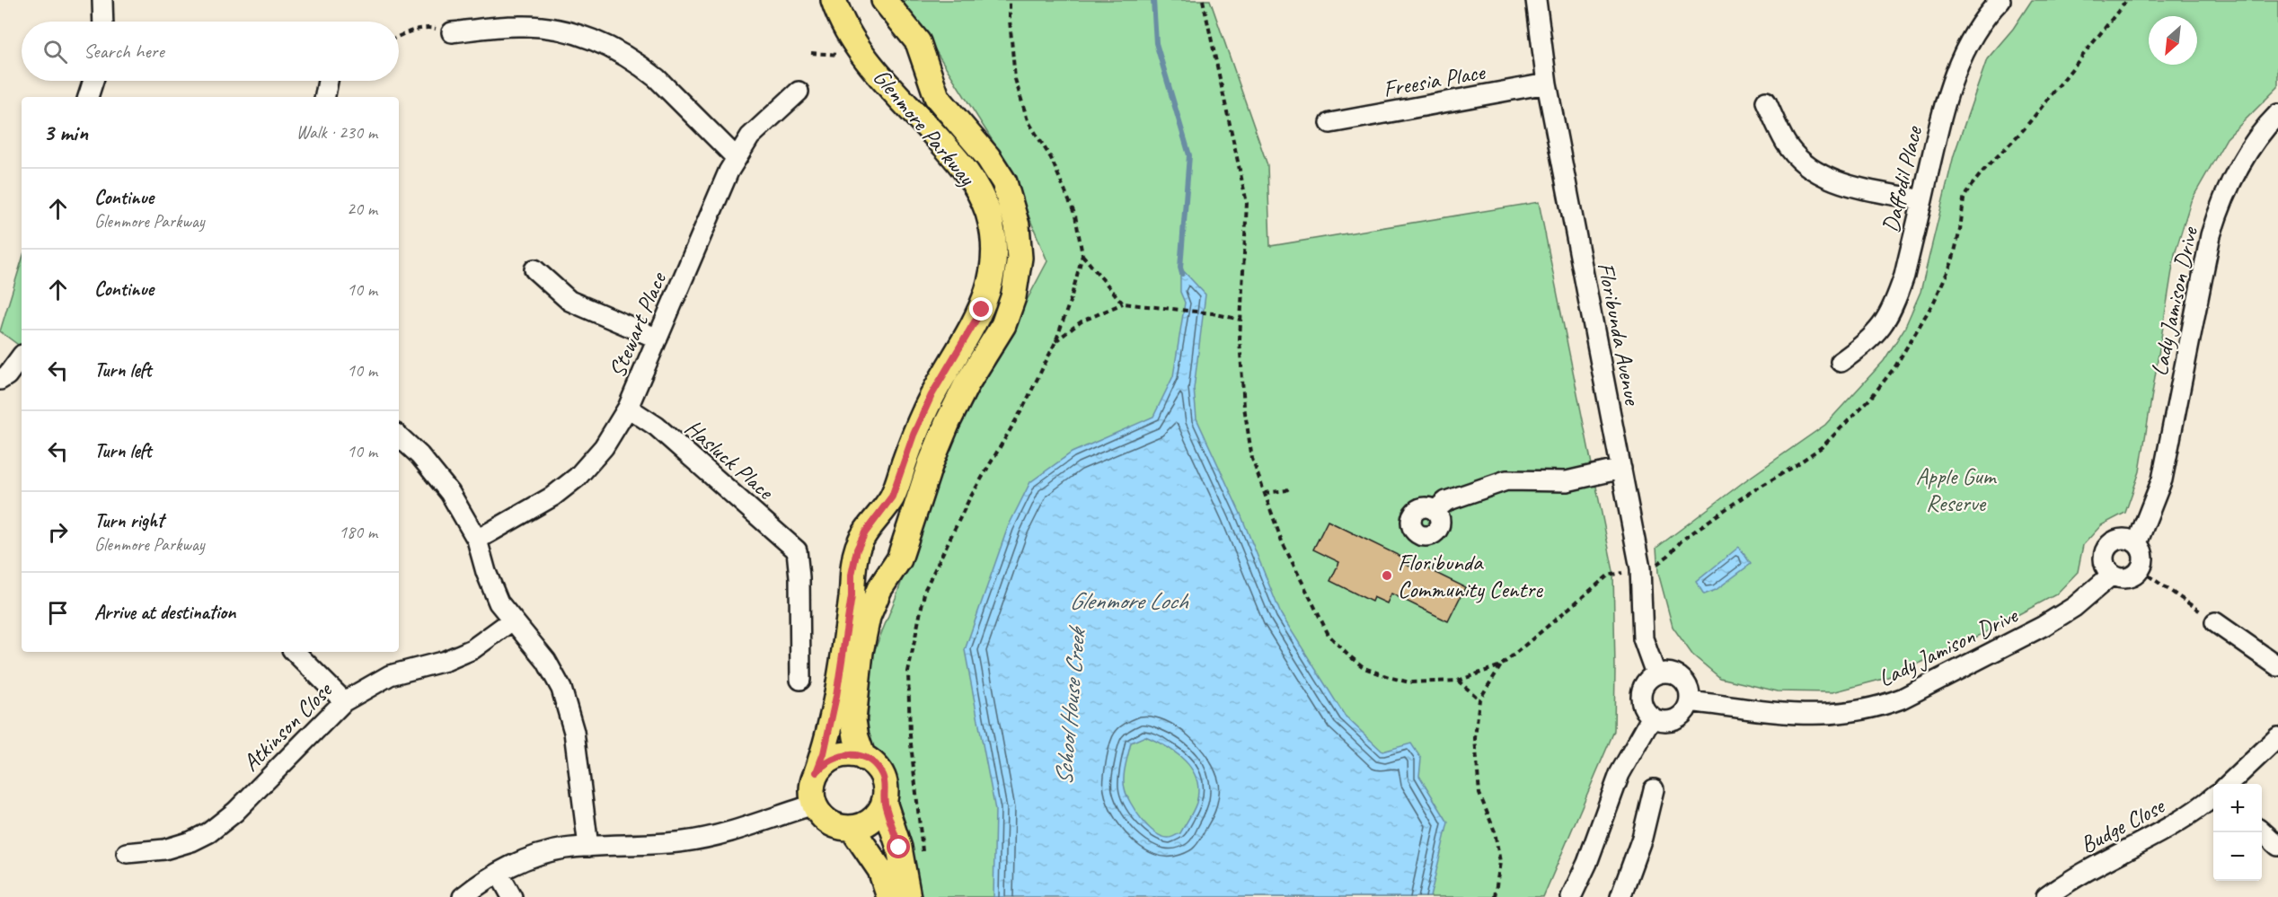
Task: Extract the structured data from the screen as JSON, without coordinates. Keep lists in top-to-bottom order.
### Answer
{
  "streets": {
    "main road": ["Glenmore Parkway"],
    "street": [
      "Freesia Place",
      "Daffodil Place",
      "Lady Jamison Drive",
      "Stewart Place",
      "Floribunda Avenue",
      "Hasluck Place",
      "Atkinson Close",
      "Budge Close"
    ]
  },
  "crossings": [
    ["Freesia Place", "Floribunda Avenue"],
    ["Lady Jamison Drive", "Floribunda Avenue"],
    ["Stewart Place", "Hasluck Place"]
  ],
  "water": ["Glenmore Loch", "School House Creek"],
  "parks": ["Apple Gum Reserve"],
  "places": ["Floribunda Community Centre"],
  "north": "bottom left",
  "page": {
    "search": "Search here",
    "heading": ["3 min", "Walk · 230 m"],
    "list": [
      ["Continue", "Glenmore Parkway", "20 m"],
      ["Continue", "10 m"],
      ["Turn left", "10 m"],
      ["Turn left", "10 m"],
      ["Turn right", "Glenmore Parkway", "180 m"],
      "Arrive at destination"
    ],
    "map_buttons": ["+", "−"]
  }
}
